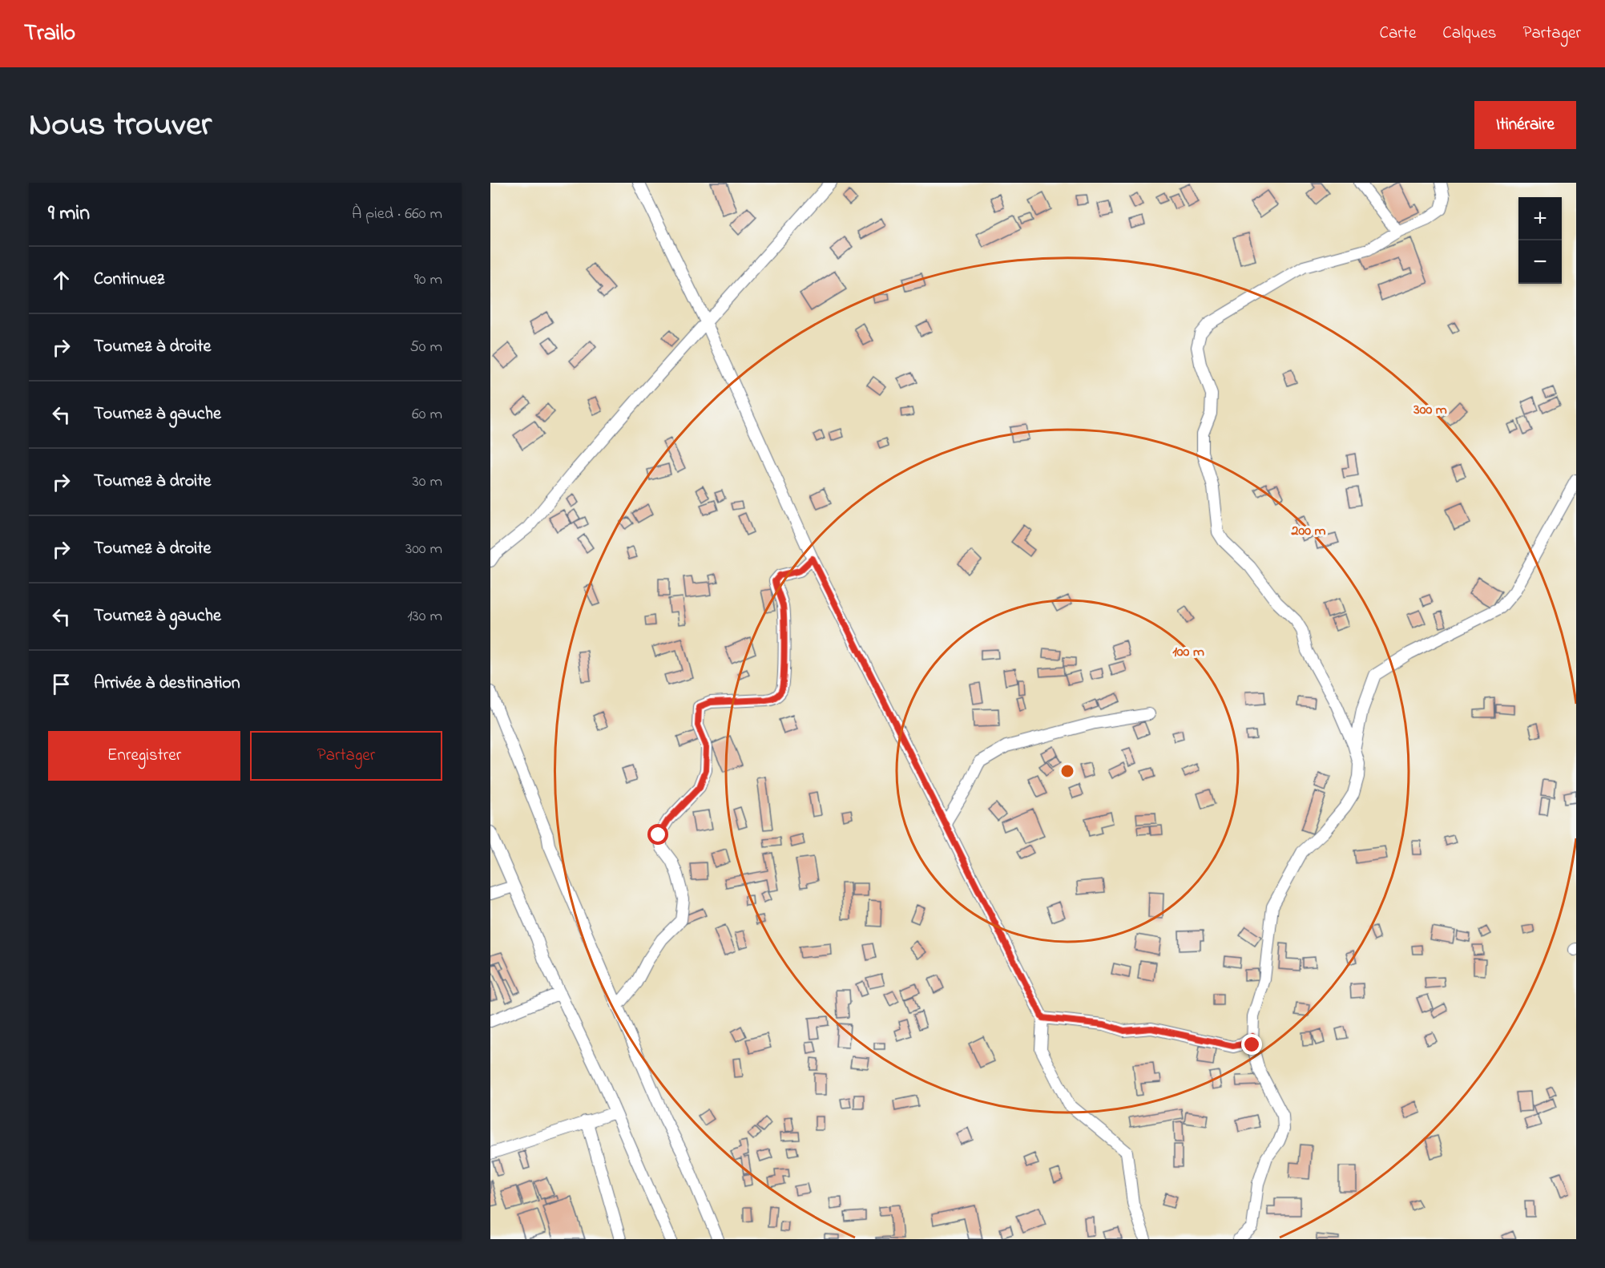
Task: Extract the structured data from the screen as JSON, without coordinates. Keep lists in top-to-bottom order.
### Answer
{
  "page": {
    "header": "Trailo",
    "nav": ["Carte", "Calques", "Partager"],
    "title": "Nous trouver",
    "buttons": [
      "Itinéraire",
      ["Enregistrer", "Partager"]
    ],
    "heading": ["9 min", "À pied · 660 m"],
    "map_buttons": ["+", "−"],
    "list": [
      ["Continuez", "90 m"],
      ["Tournez à droite", "50 m"],
      ["Tournez à gauche", "60 m"],
      ["Tournez à droite", "30 m"],
      ["Tournez à droite", "300 m"],
      ["Tournez à gauche", "130 m"],
      "Arrivée à destination"
    ]
  },
  "rings": ["300 m", "200 m", "100 m"]
}
